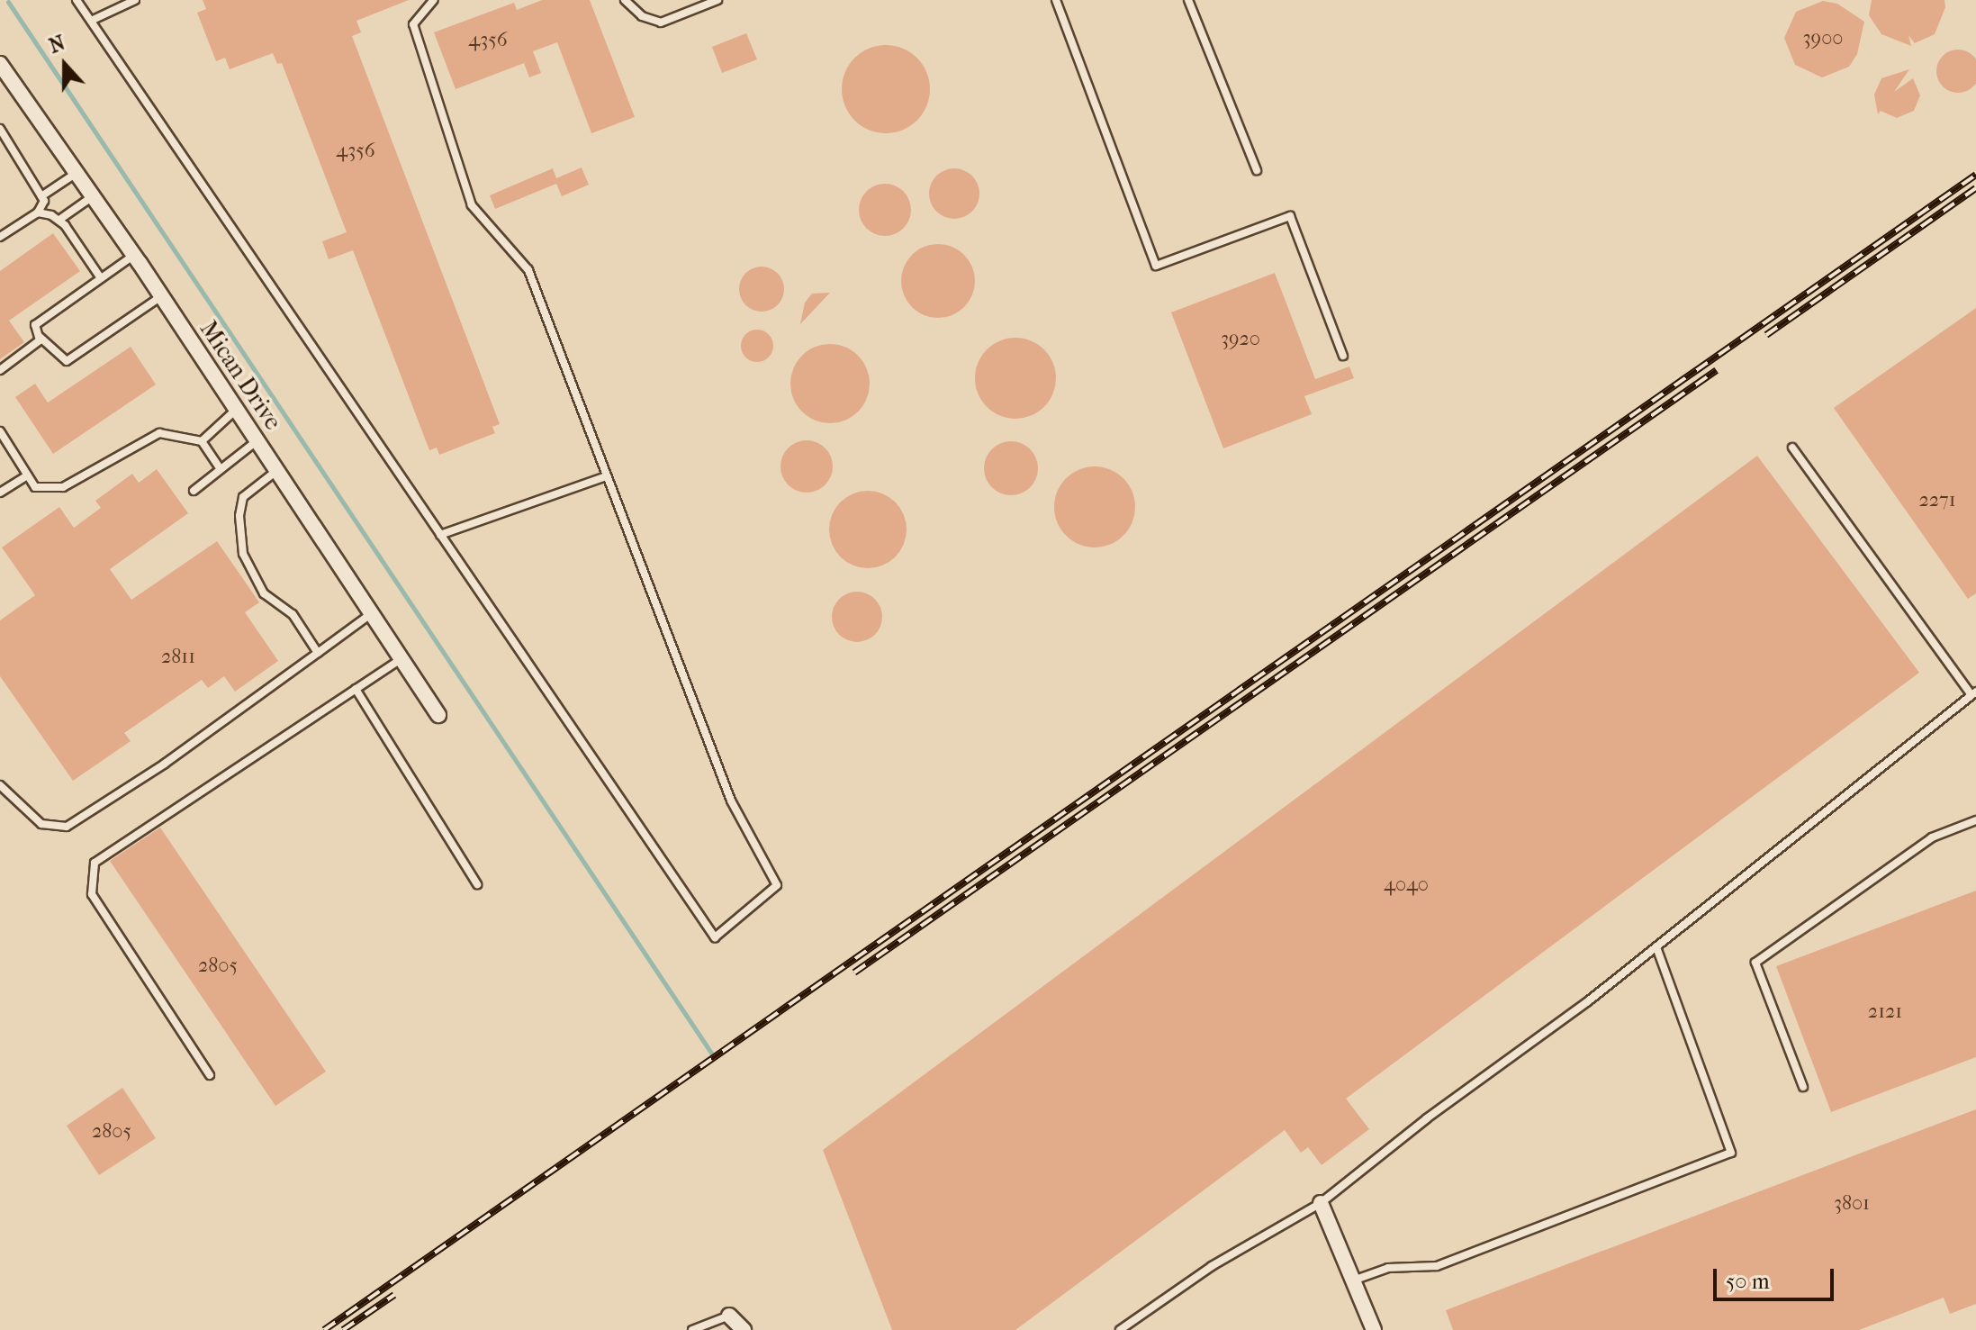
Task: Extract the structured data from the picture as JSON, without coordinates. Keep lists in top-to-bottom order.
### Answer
{
  "streets": {
    "street": ["Mican Drive"]
  },
  "house_numbers": [
    "3900",
    "4356",
    "4356",
    "3920",
    "2271",
    "2811",
    "4040",
    "2805",
    "2121",
    "2805",
    "3801"
  ],
  "scale_bar": "50 m",
  "north": "top"
}
